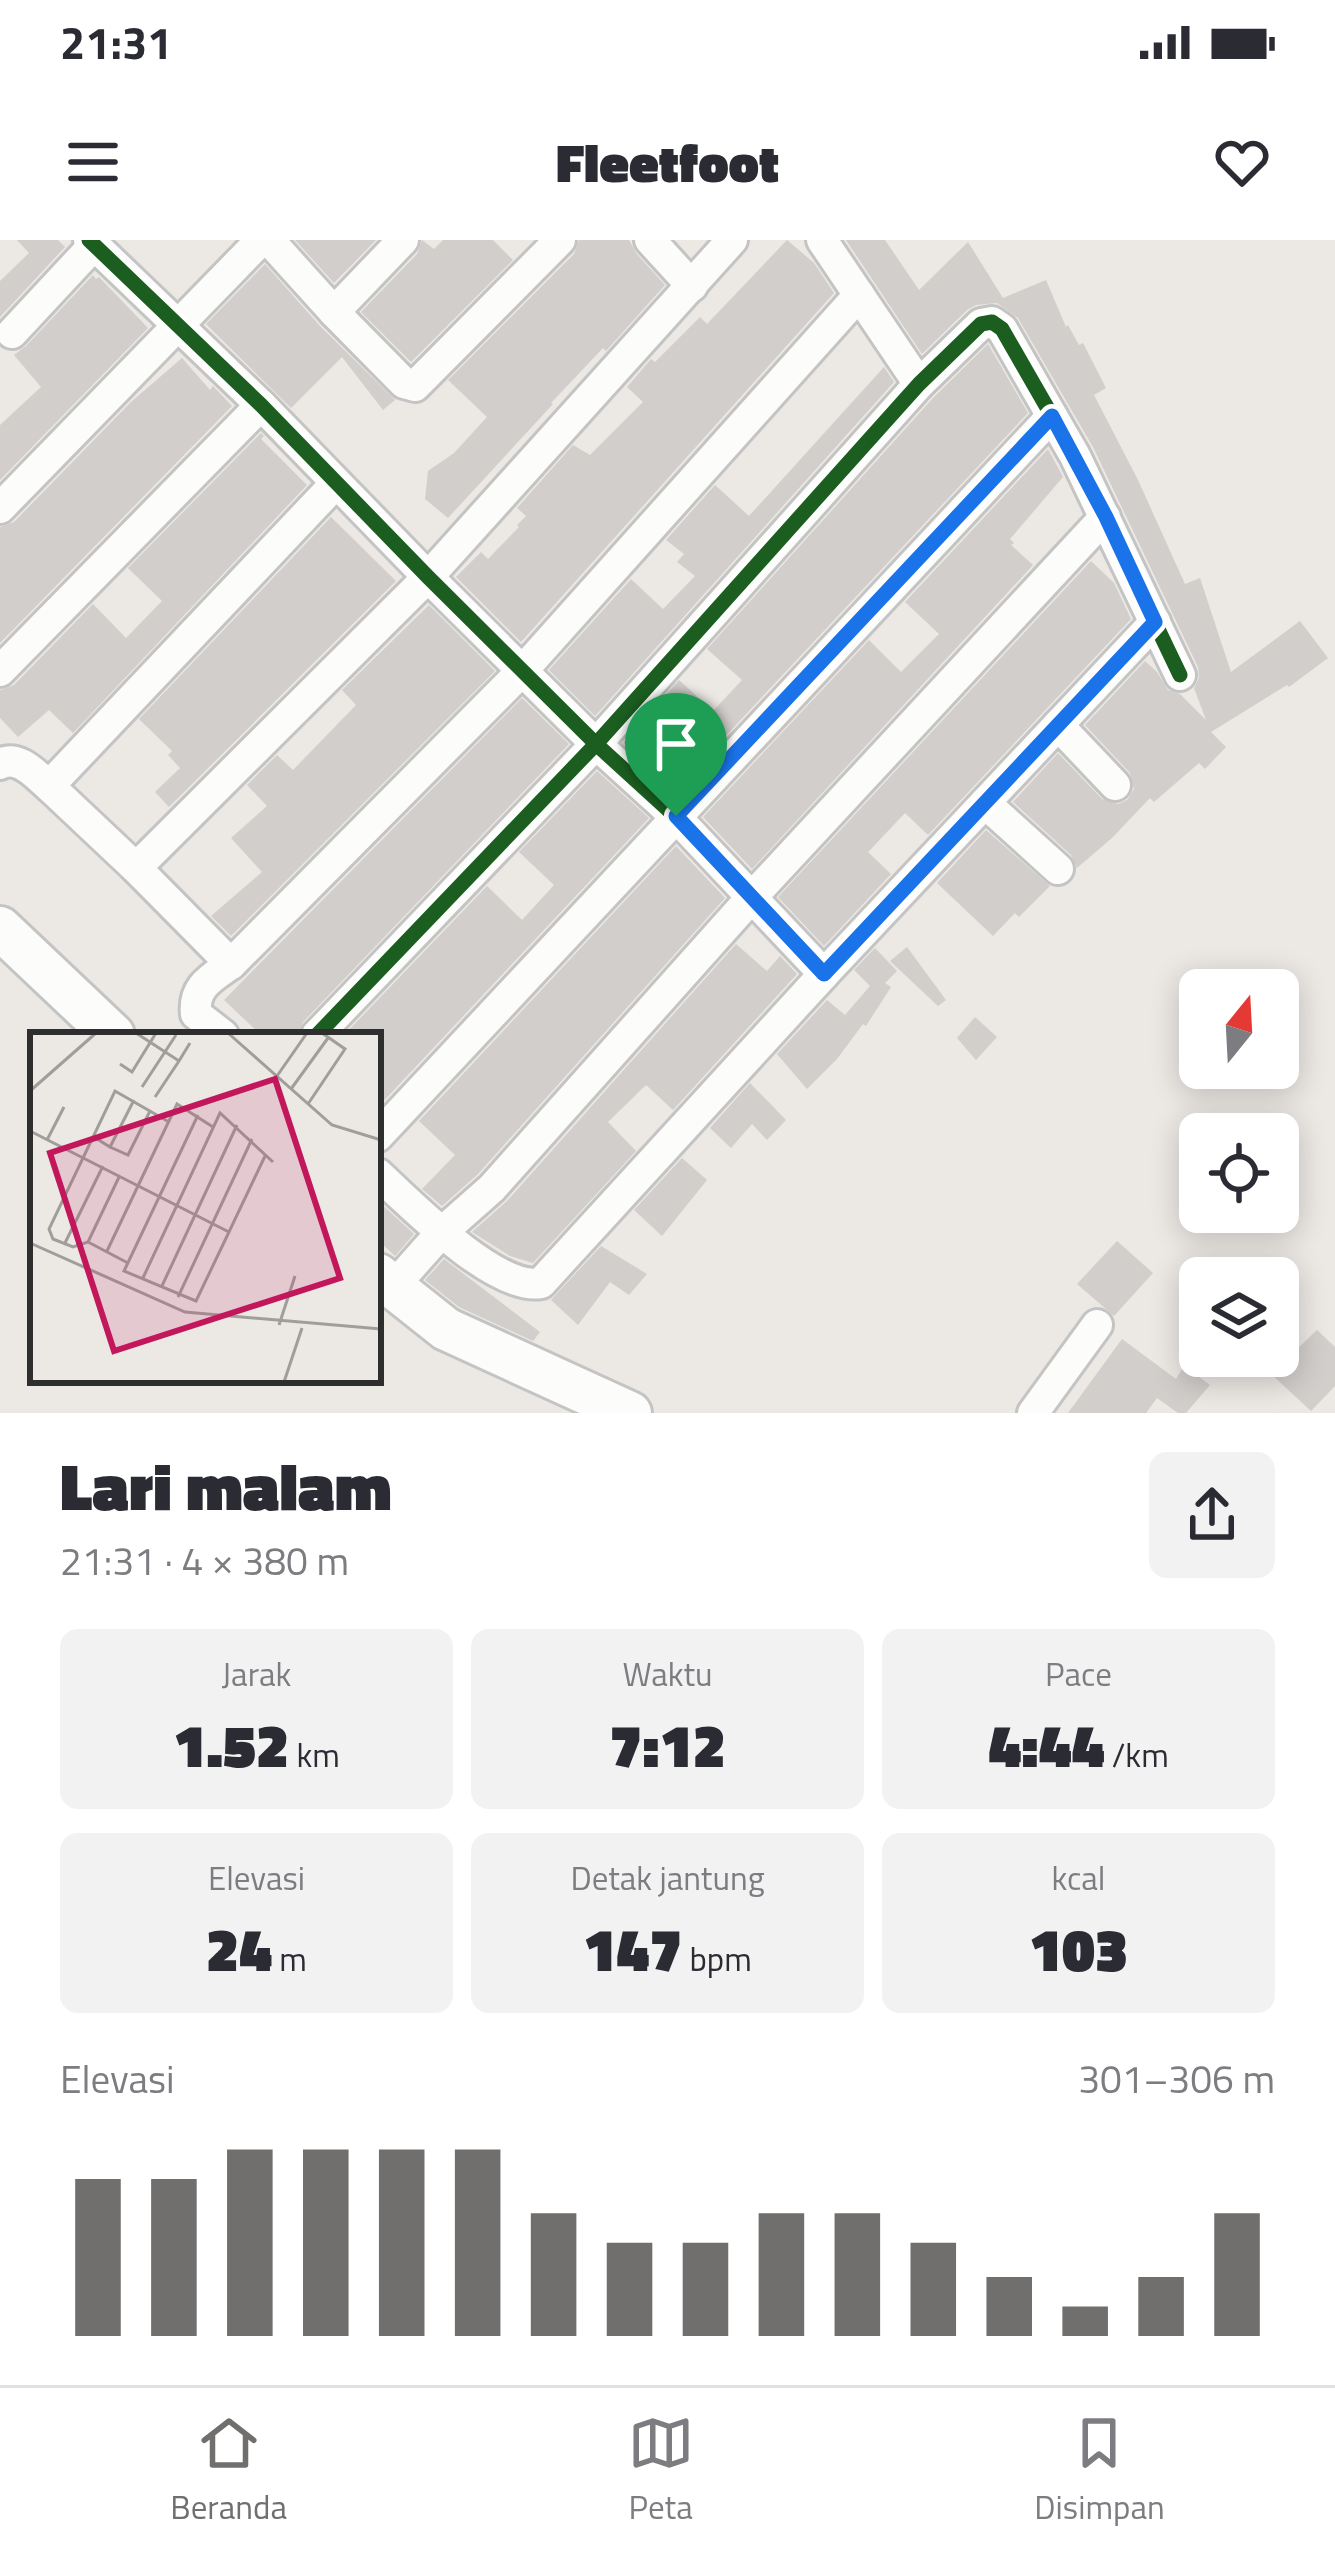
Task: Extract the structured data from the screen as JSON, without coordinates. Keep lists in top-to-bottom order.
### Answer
{
  "north": "top",
  "page": {
    "status": "21:31",
    "header": "Fleetfoot",
    "heading": ["Lari malam", "21:31 · 4 × 380 m"],
    "stats": [
      ["Jarak", "1.52 km"],
      ["Waktu", "7:12"],
      ["Pace", "4:44 /km"],
      ["Elevasi", "24 m"],
      ["Detak jantung", "147 bpm"],
      ["kcal", "103"]
    ],
    "chart": ["Elevasi", "301–306 m"],
    "tabs": ["Beranda", "Peta", "Disimpan"]
  }
}
